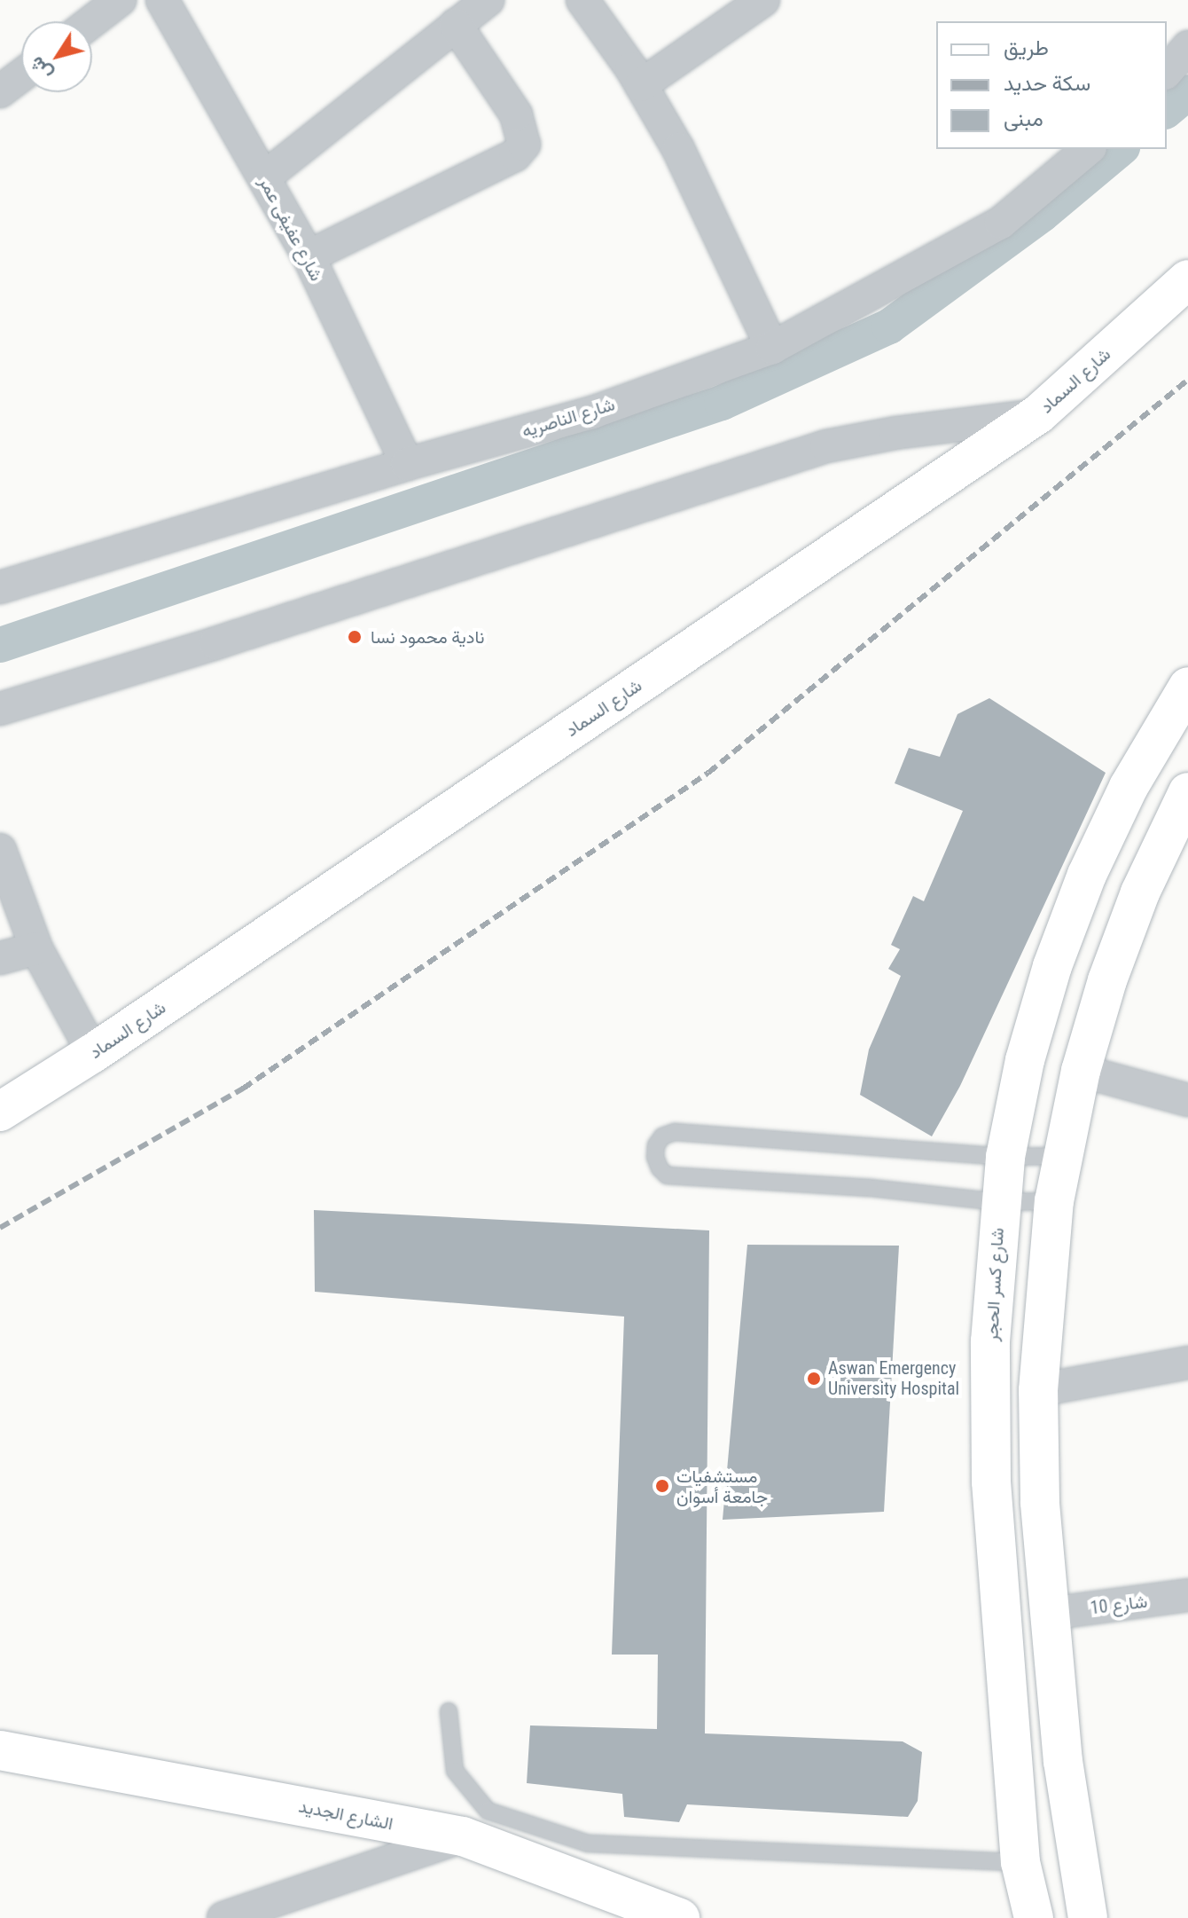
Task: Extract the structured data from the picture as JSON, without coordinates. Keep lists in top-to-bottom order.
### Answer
{
  "streets": {
    "main road": ["شارع السماد", "شارع كسر الحجر", "الشارع الجديد"],
    "street": ["شارع عفيفى عمر", "شارع الناصريه", "شارع 10"]
  },
  "crossings": [
    ["شارع عفيفى عمر", "شارع الناصريه"]
  ],
  "places": ["نادية محمود نسا", "Aswan Emergency University Hospital", "مستشفيات جامعة أسوان"],
  "legend": ["طريق", "سكة حديد", "مبنى"],
  "north": "bottom left"
}
